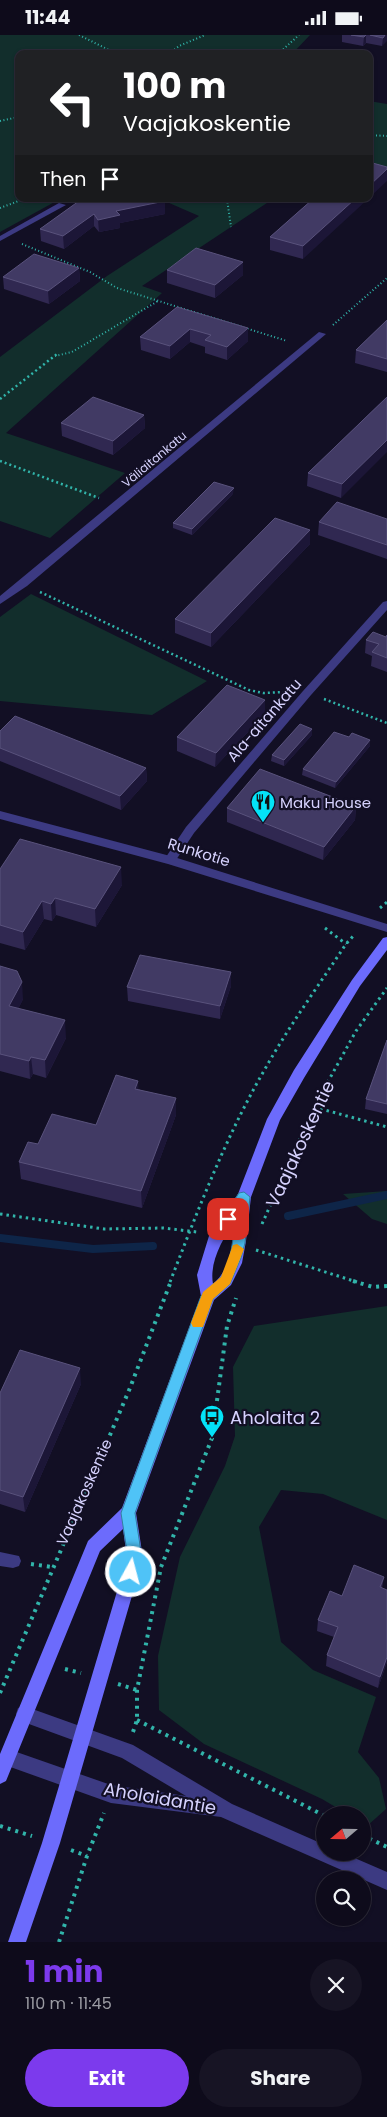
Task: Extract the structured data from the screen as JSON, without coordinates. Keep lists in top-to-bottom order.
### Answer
{
  "streets": {
    "main road": ["Vaajakoskentie"],
    "street": [
      "Väliaitankatu",
      "Ala-aitankatu",
      "Runkotie",
      "Aholaidantie"
    ]
  },
  "crossings": [
    ["Ala-aitankatu", "Runkotie"],
    ["Runkotie", "Vaajakoskentie"],
    ["Vaajakoskentie", "Aholaidantie"]
  ],
  "places": {
    "restaurant": ["Maku House"],
    "bus stop": ["Aholaita 2"]
  },
  "north": "left",
  "page": {
    "status": "11:44",
    "turn": ["100 m", "Vaajakoskentie"],
    "then": "Then",
    "heading": ["1 min", "110 m · 11:45"],
    "buttons": ["Exit", "Share"]
  }
}
